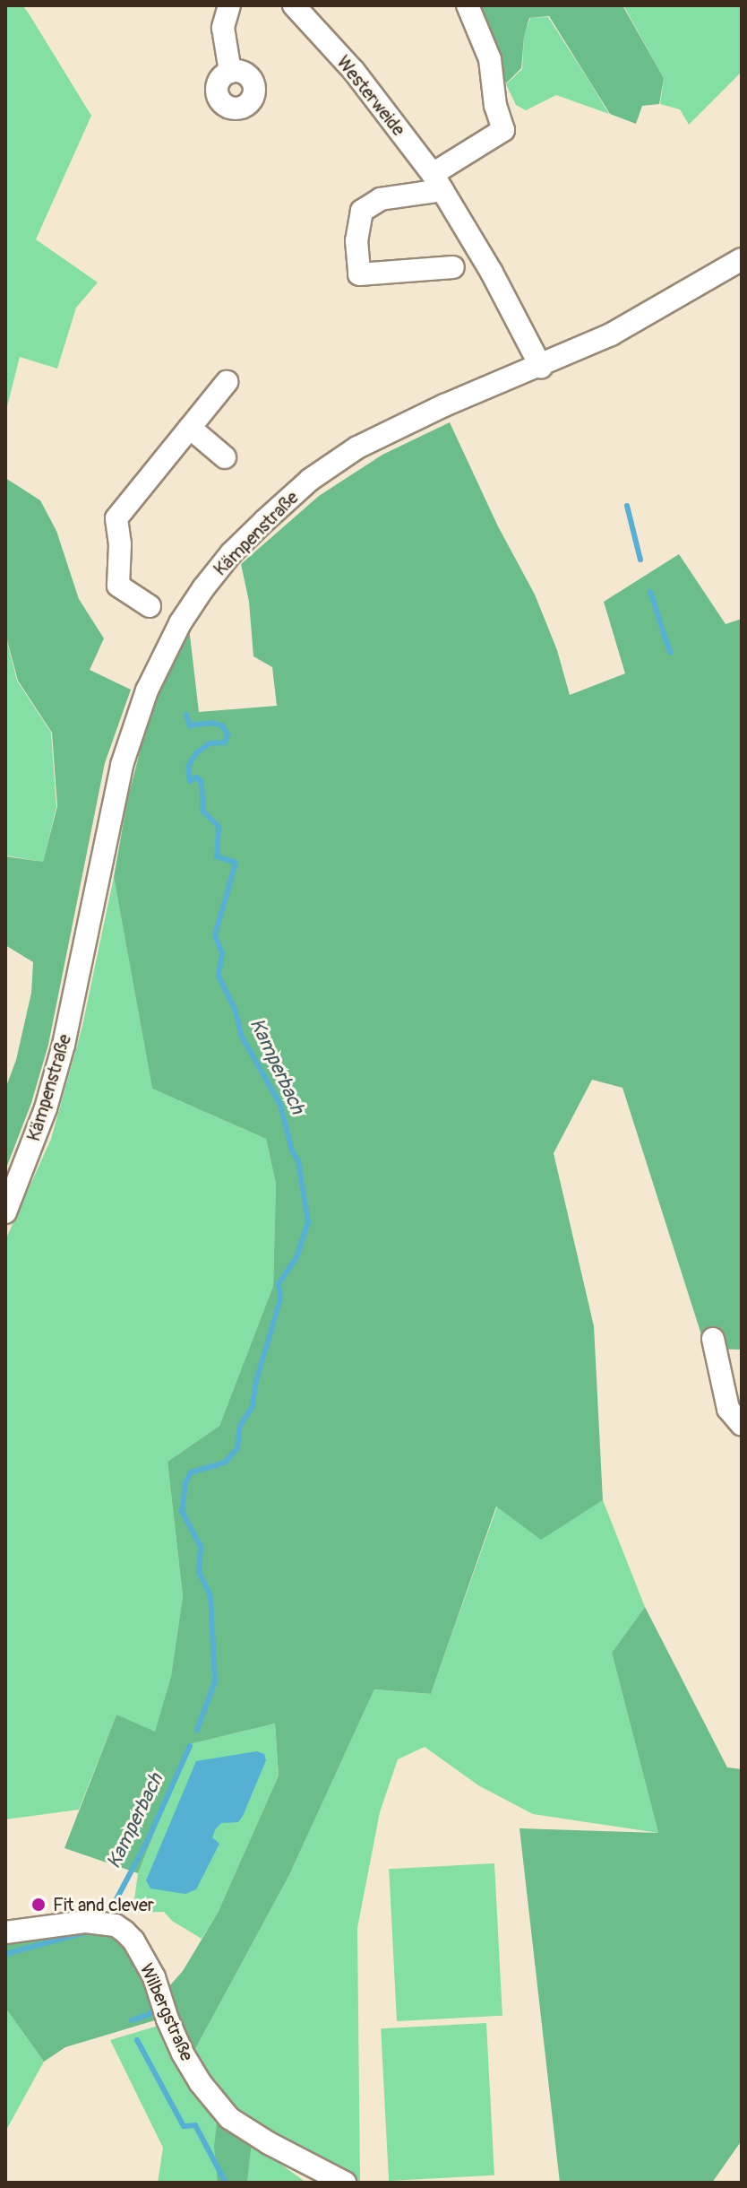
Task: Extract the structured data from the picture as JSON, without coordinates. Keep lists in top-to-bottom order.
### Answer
{
  "streets": {
    "street": ["Westerweide", "Kämpenstraße", "Wilbergstraße"]
  },
  "crossings": [
    ["Westerweide", "Kämpenstraße"]
  ],
  "water": ["Kamperbach"],
  "places": ["Fit and clever"]
}
